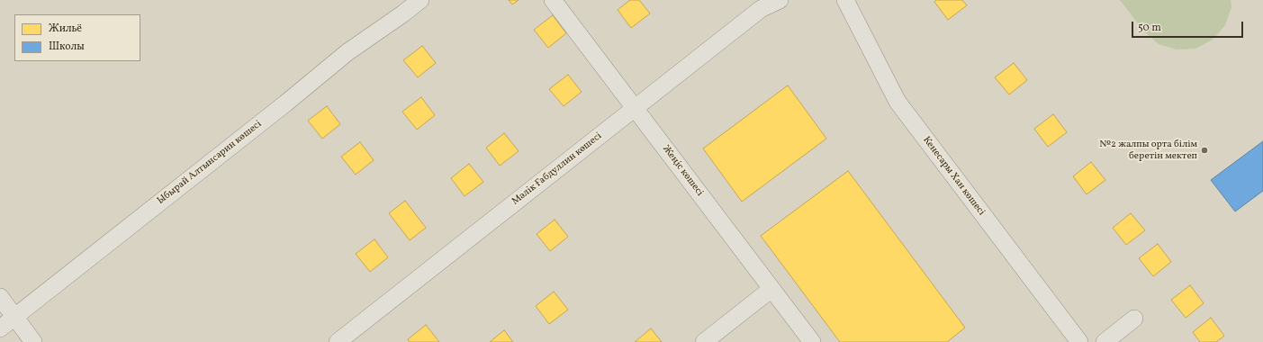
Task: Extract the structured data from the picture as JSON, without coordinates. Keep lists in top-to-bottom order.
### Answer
{
  "streets": {
    "street": [
      "Ыбырай Алтынсарин көшесі",
      "Мәлік Ғабдуллин көшесі",
      "Жеңіс көшесі",
      "Кенесары Хан көшесі"
    ]
  },
  "crossings": [
    ["Мәлік Ғабдуллин көшесі", "Жеңіс көшесі"]
  ],
  "places": ["№2 жалпы орта білім беретін мектеп"],
  "legend": ["Жильё", "Школы"],
  "scale_bar": "50 m"
}
